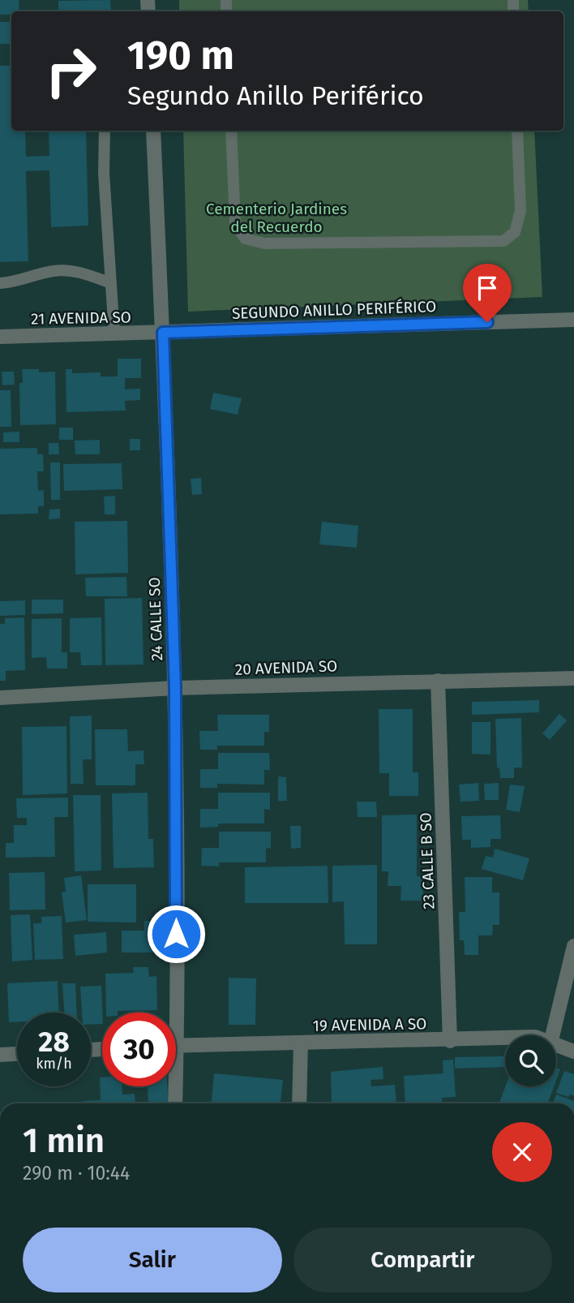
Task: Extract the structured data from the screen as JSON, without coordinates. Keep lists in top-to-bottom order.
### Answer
{
  "streets": {
    "street": [
      "SEGUNDO ANILLO PERIFÉRICO",
      "21 AVENIDA SO",
      "24 CALLE SO",
      "20 AVENIDA SO",
      "23 CALLE B SO",
      "19 AVENIDA A SO"
    ]
  },
  "crossings": [
    ["SEGUNDO ANILLO PERIFÉRICO", "21 AVENIDA SO"],
    ["SEGUNDO ANILLO PERIFÉRICO", "24 CALLE SO"],
    ["21 AVENIDA SO", "24 CALLE SO"],
    ["24 CALLE SO", "20 AVENIDA SO"],
    ["20 AVENIDA SO", "23 CALLE B SO"],
    ["23 CALLE B SO", "19 AVENIDA A SO"]
  ],
  "parks": ["Cementerio Jardines del Recuerdo"],
  "page": {
    "turn": ["190 m", "Segundo Anillo Periférico"],
    "speed": "28 km/h",
    "limit": "30",
    "heading": ["1 min", "290 m · 10:44"],
    "buttons": ["Salir", "Compartir"]
  }
}
